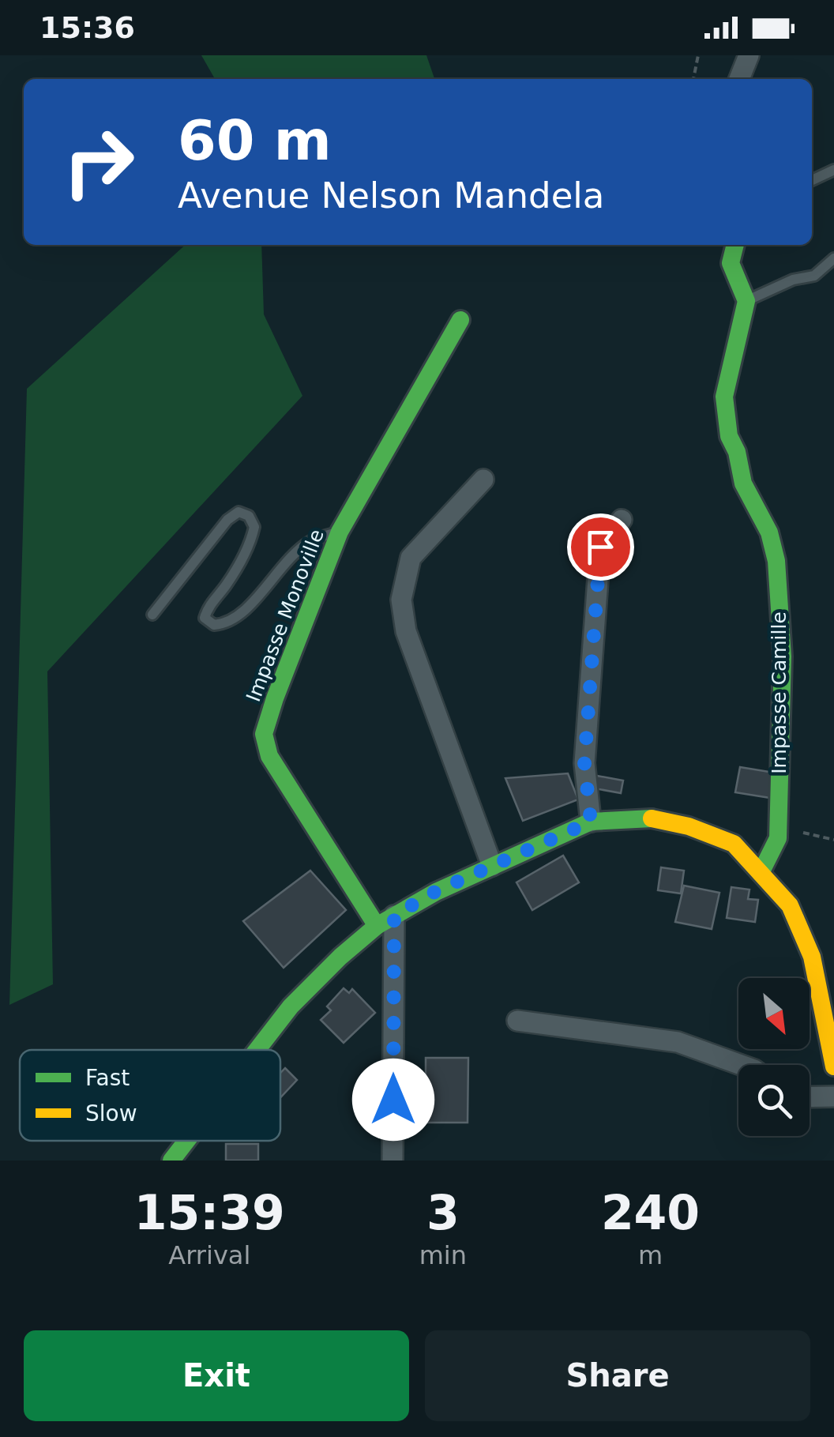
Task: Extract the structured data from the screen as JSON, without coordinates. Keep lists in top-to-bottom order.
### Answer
{
  "streets": {
    "street": ["Impasse Monoville", "Impasse Camille"]
  },
  "legend": ["Fast", "Slow"],
  "north": "bottom right",
  "page": {
    "status": "15:36",
    "turn": ["60 m", "Avenue Nelson Mandela"],
    "eta": [
      "15:39",
      "Arrival",
      "3",
      "min",
      "240",
      "m"
    ],
    "buttons": ["Exit", "Share"]
  }
}
